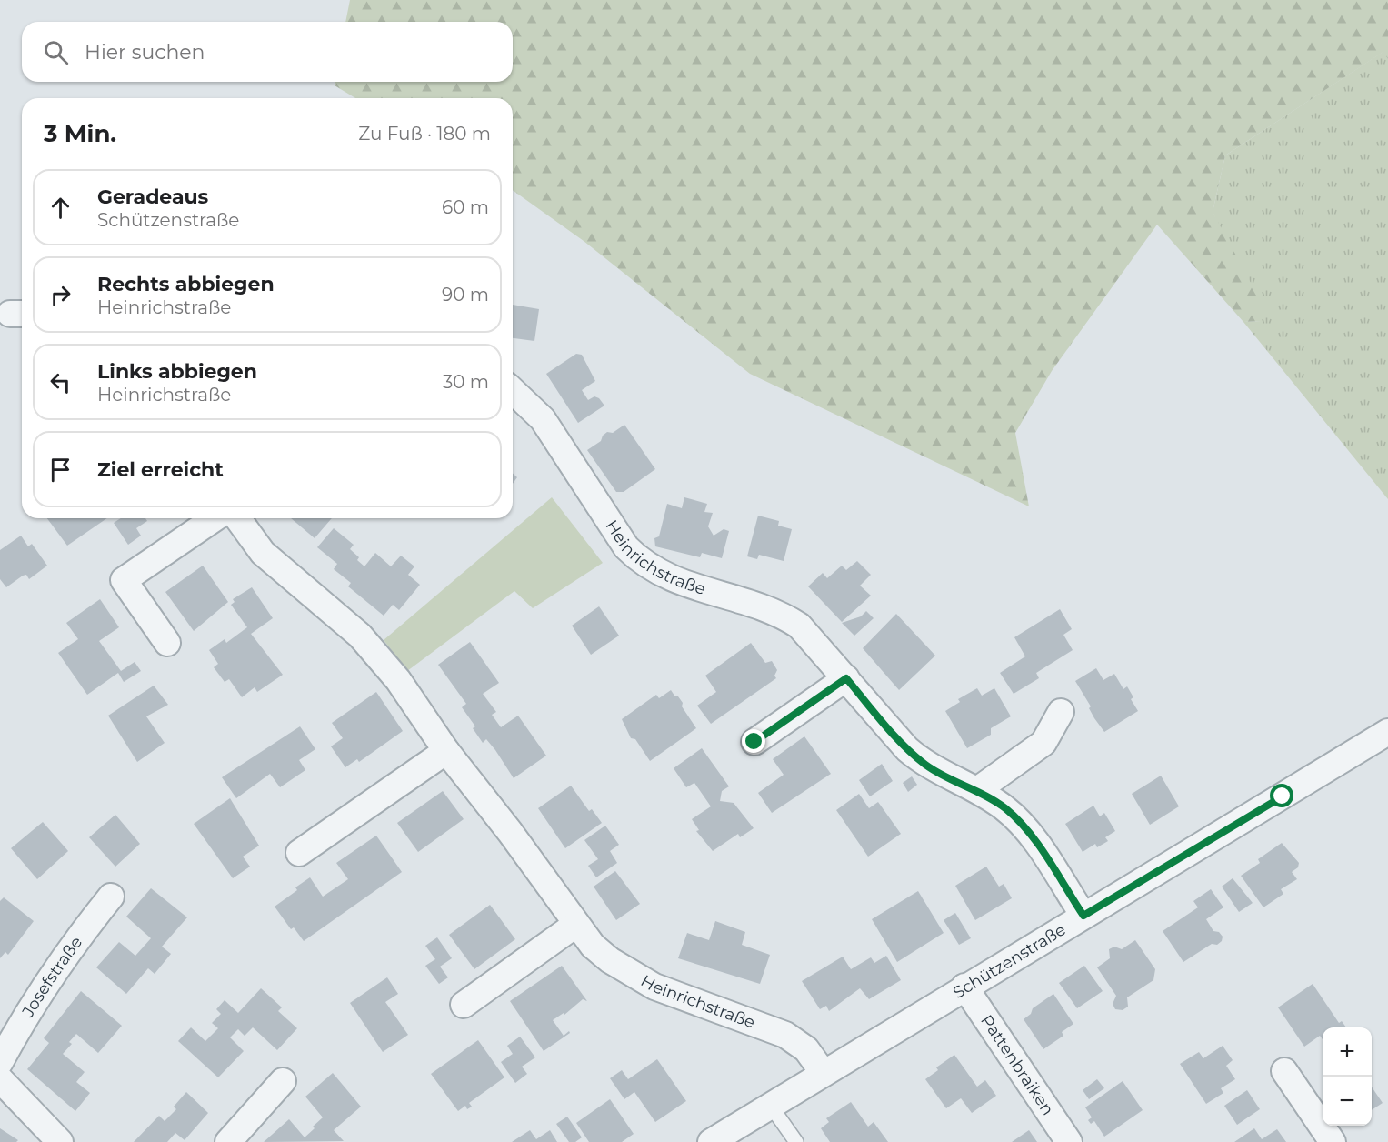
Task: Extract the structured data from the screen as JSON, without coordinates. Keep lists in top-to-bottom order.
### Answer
{
  "streets": {
    "street": [
      "Heinrichstraße",
      "Schützenstraße",
      "Josefstraße",
      "Pattenbraiken"
    ]
  },
  "crossings": [
    ["Heinrichstraße", "Schützenstraße"],
    ["Schützenstraße", "Pattenbraiken"]
  ],
  "page": {
    "search": "Hier suchen",
    "heading": ["3 Min.", "Zu Fuß · 180 m"],
    "list": [
      ["Geradeaus", "Schützenstraße", "60 m"],
      ["Rechts abbiegen", "Heinrichstraße", "90 m"],
      ["Links abbiegen", "Heinrichstraße", "30 m"],
      "Ziel erreicht"
    ],
    "map_buttons": ["+", "−"]
  }
}
